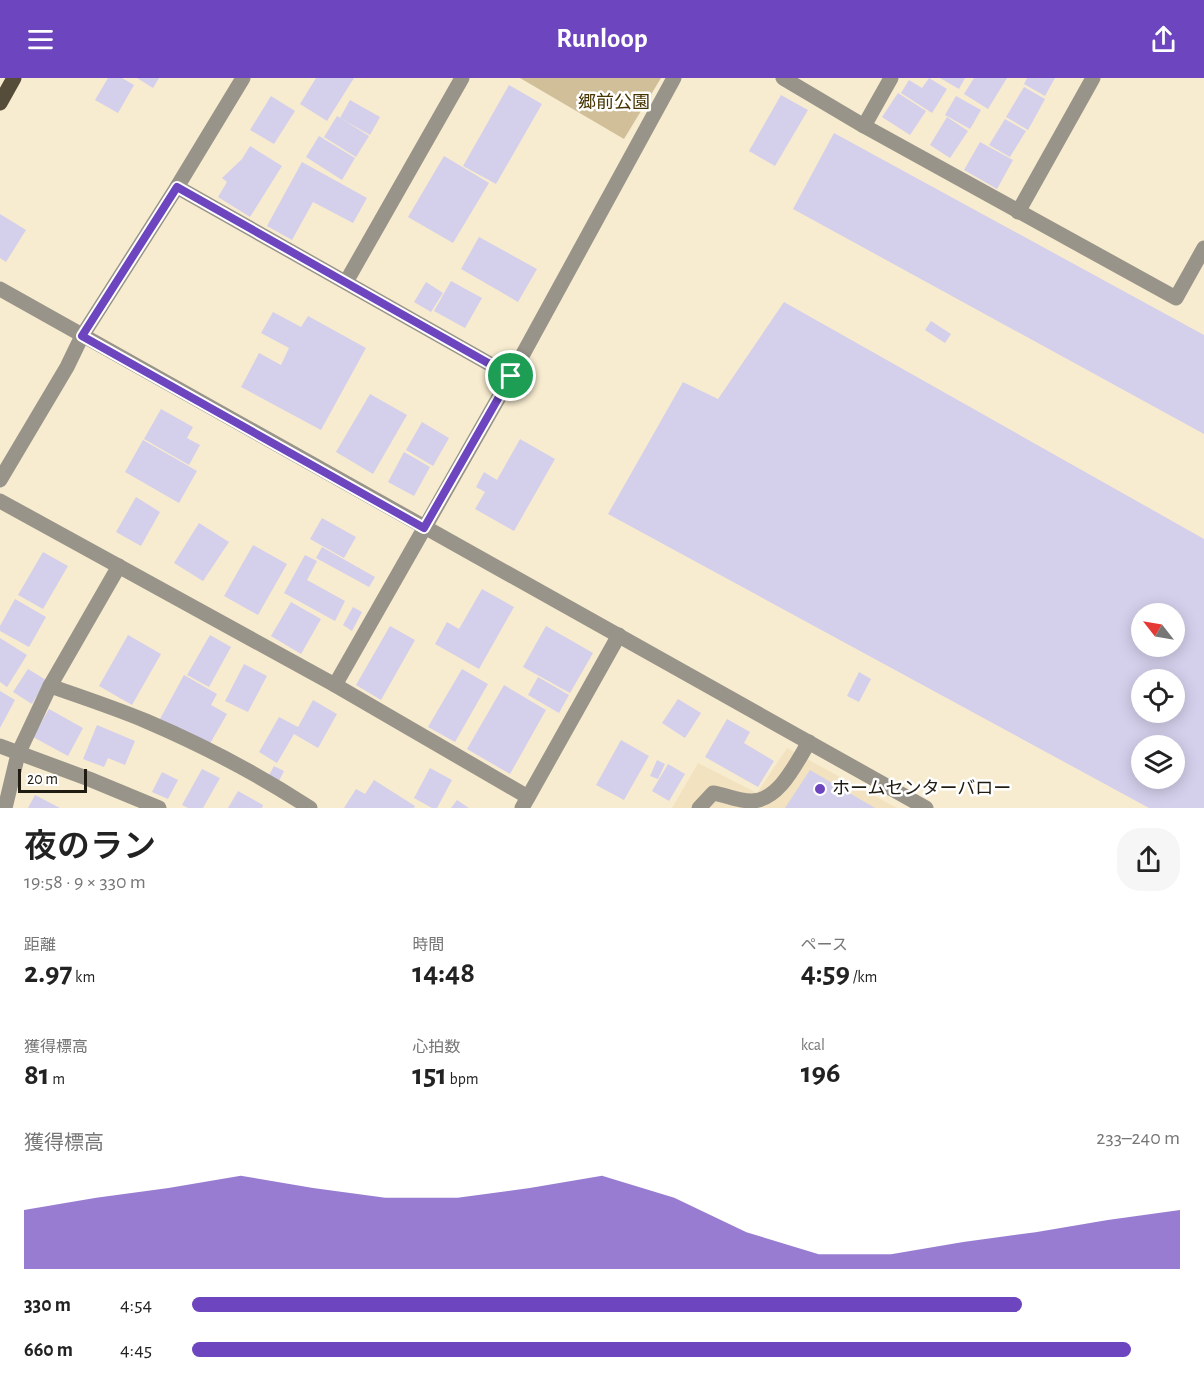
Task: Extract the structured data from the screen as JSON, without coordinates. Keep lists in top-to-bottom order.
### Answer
{
  "parks": ["郷前公園"],
  "places": ["ホームセンターバロー"],
  "scale_bar": "20 m",
  "north": "top left",
  "page": {
    "header": "Runloop",
    "scale": "20 m",
    "heading": ["夜のラン", "19:58 · 9 × 330 m"],
    "stats": [
      ["距離", "2.97 km"],
      ["時間", "14:48"],
      ["ペース", "4:59 /km"],
      ["獲得標高", "81 m"],
      ["心拍数", "151 bpm"],
      ["kcal", "196"]
    ],
    "chart": ["獲得標高", "233–240 m"],
    "list": [
      {
        "name": "330 m",
        "note": "4:54"
      },
      {
        "name": "660 m",
        "note": "4:45"
      }
    ]
  }
}
